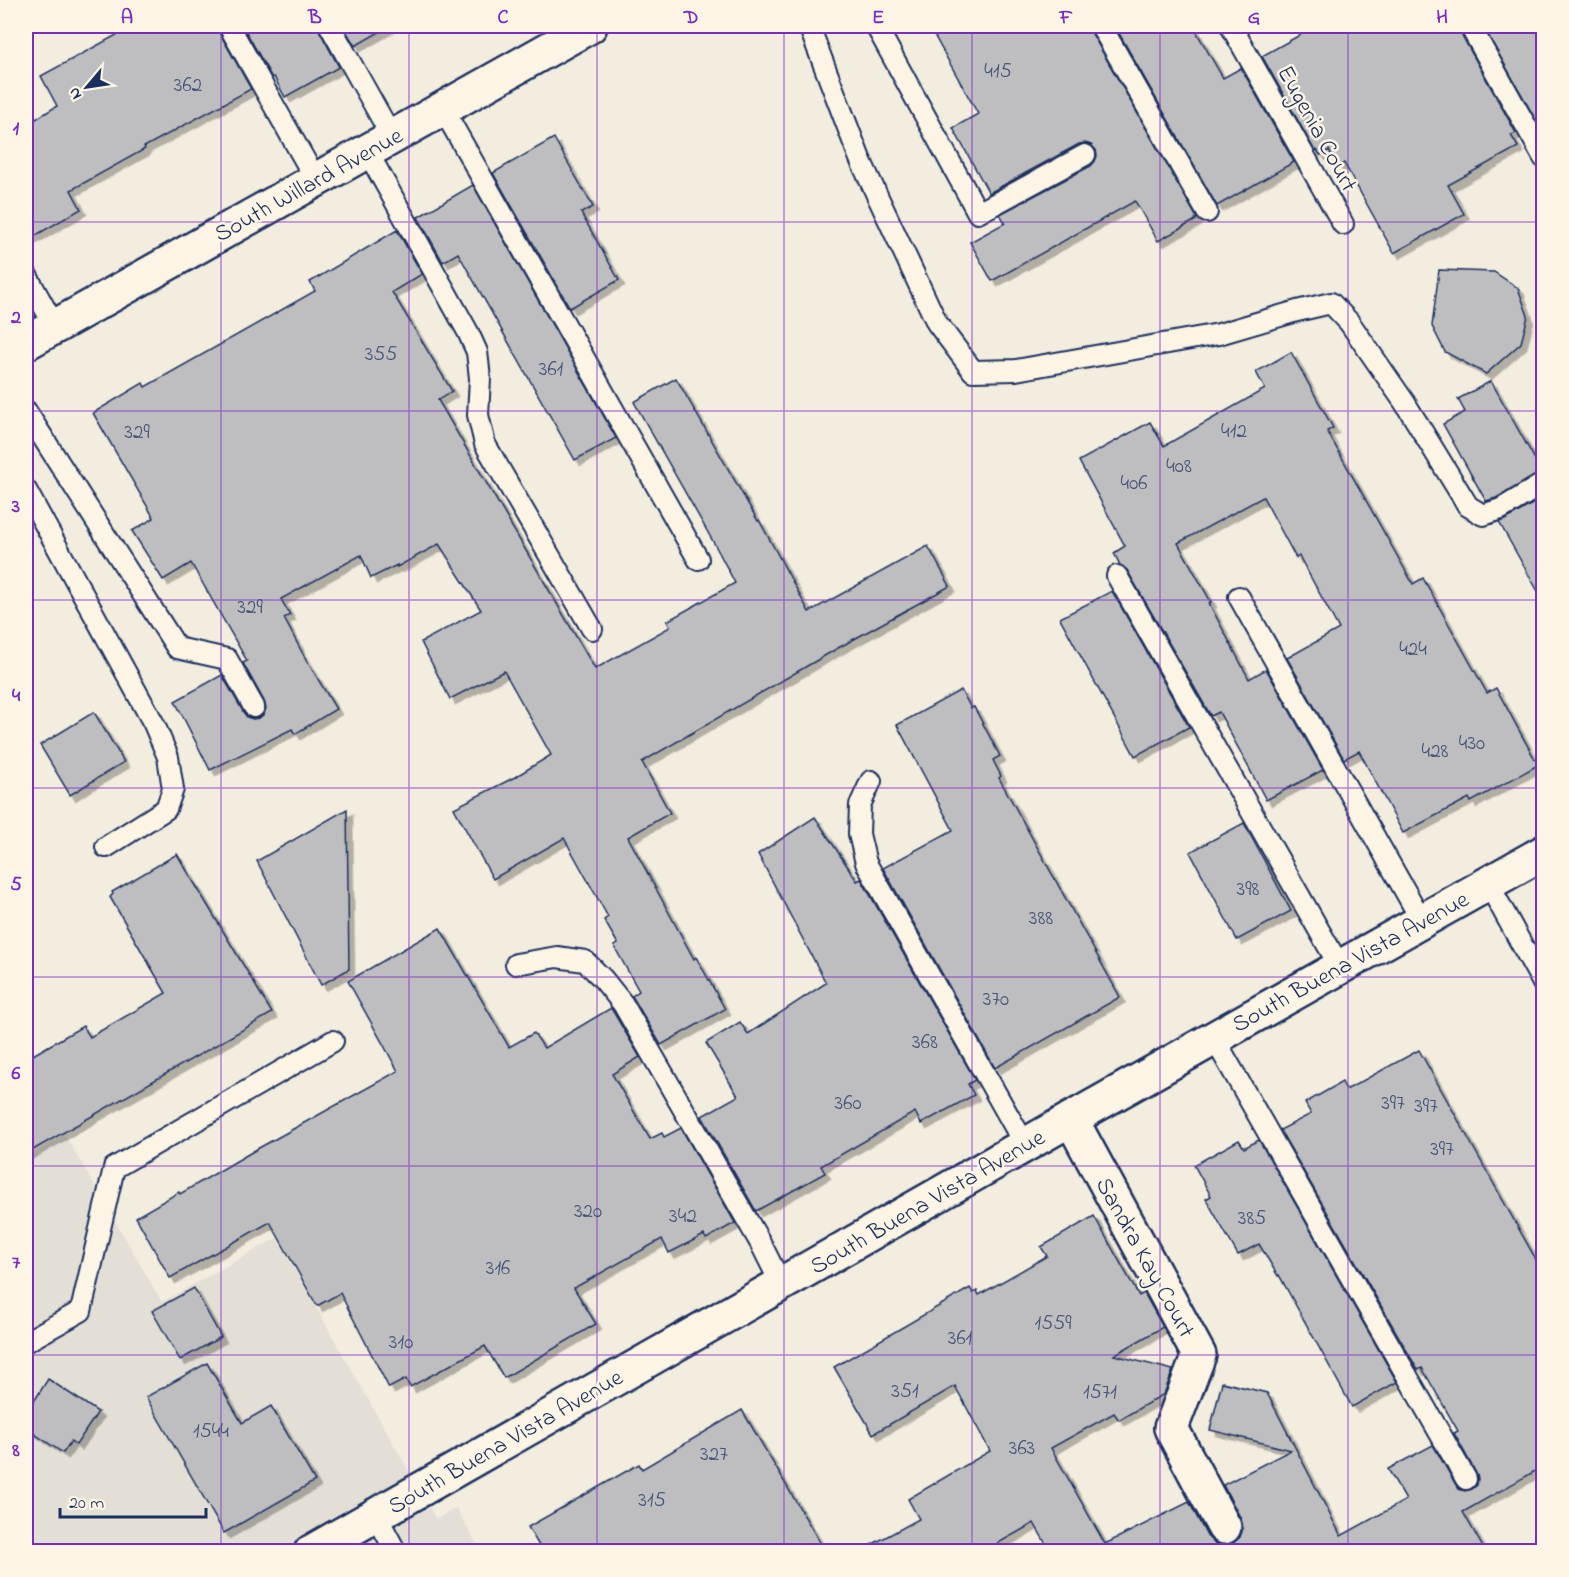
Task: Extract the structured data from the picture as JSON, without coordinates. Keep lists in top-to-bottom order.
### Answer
{
  "streets": {
    "street": ["South Willard Avenue", "South Buena Vista Avenue", "Sandra Kay Court"],
    "lane": ["Eugenia Court"]
  },
  "crossings": [
    ["South Buena Vista Avenue", "Sandra Kay Court"]
  ],
  "house_numbers": [
    "415",
    "362",
    "355",
    "361",
    "412",
    "329",
    "408",
    "406",
    "329",
    "424",
    "430",
    "428",
    "398",
    "388",
    "370",
    "368",
    "360",
    "397",
    "397",
    "397",
    "320",
    "342",
    "385",
    "316",
    "1559",
    "361",
    "310",
    "351",
    "1571",
    "1544",
    "363",
    "327",
    "315"
  ],
  "scale_bar": "20 m",
  "north": "bottom left",
  "grid": {
    "columns": [
      "A",
      "B",
      "C",
      "D",
      "E",
      "F",
      "G",
      "H"
    ],
    "rows": [
      "1",
      "2",
      "3",
      "4",
      "5",
      "6",
      "7",
      "8"
    ]
  }
}
